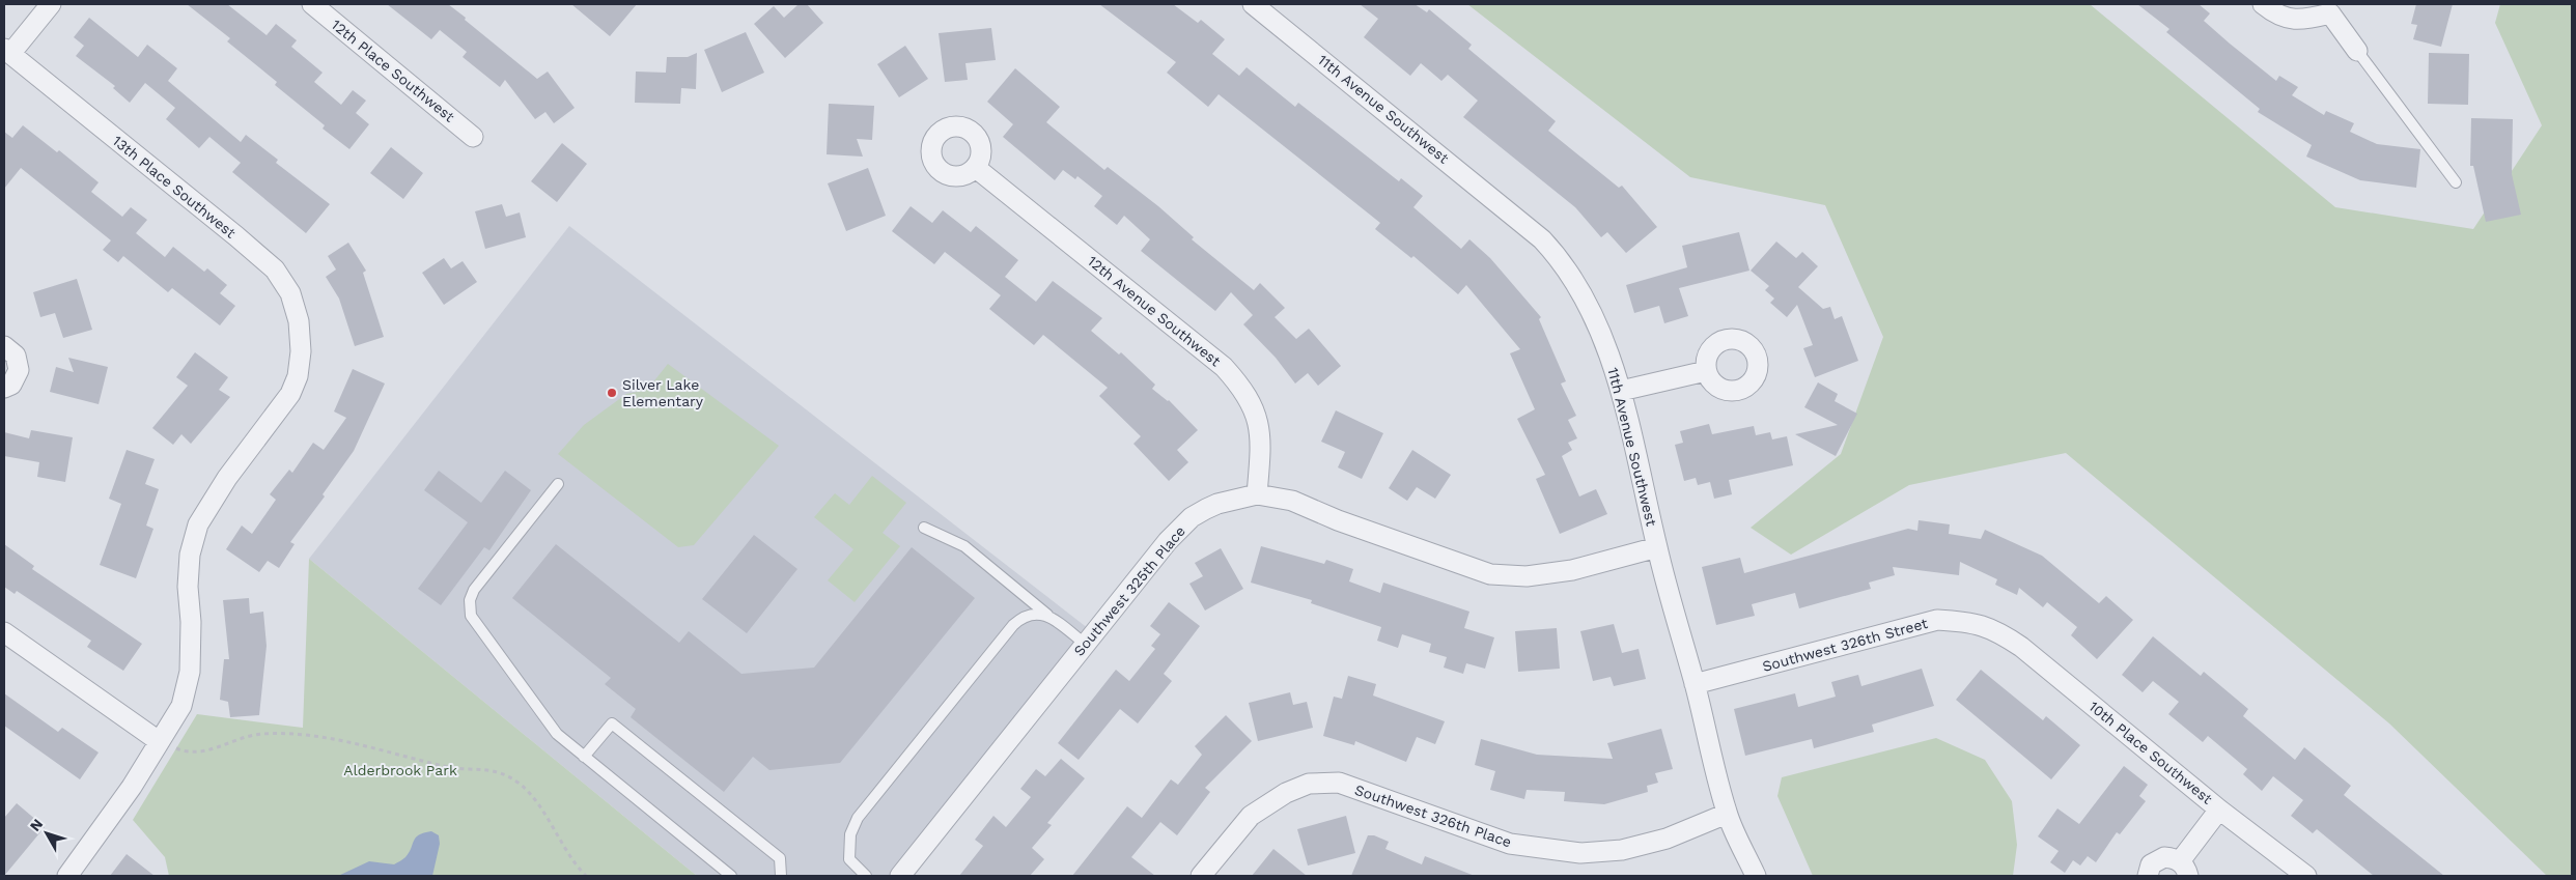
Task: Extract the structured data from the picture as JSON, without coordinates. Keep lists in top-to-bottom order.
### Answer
{
  "streets": {
    "street": [
      "12th Place Southwest",
      "11th Avenue Southwest",
      "13th Place Southwest",
      "12th Avenue Southwest",
      "Southwest 325th Place",
      "Southwest 326th Street",
      "10th Place Southwest",
      "Southwest 326th Place"
    ]
  },
  "crossings": [
    ["11th Avenue Southwest", "Southwest 325th Place"],
    ["11th Avenue Southwest", "Southwest 326th Street"],
    ["11th Avenue Southwest", "Southwest 326th Place"],
    ["12th Avenue Southwest", "Southwest 325th Place"],
    ["Southwest 326th Street", "10th Place Southwest"]
  ],
  "parks": ["Alderbrook Park"],
  "places": ["Silver Lake Elementary"],
  "north": "top left"
}
